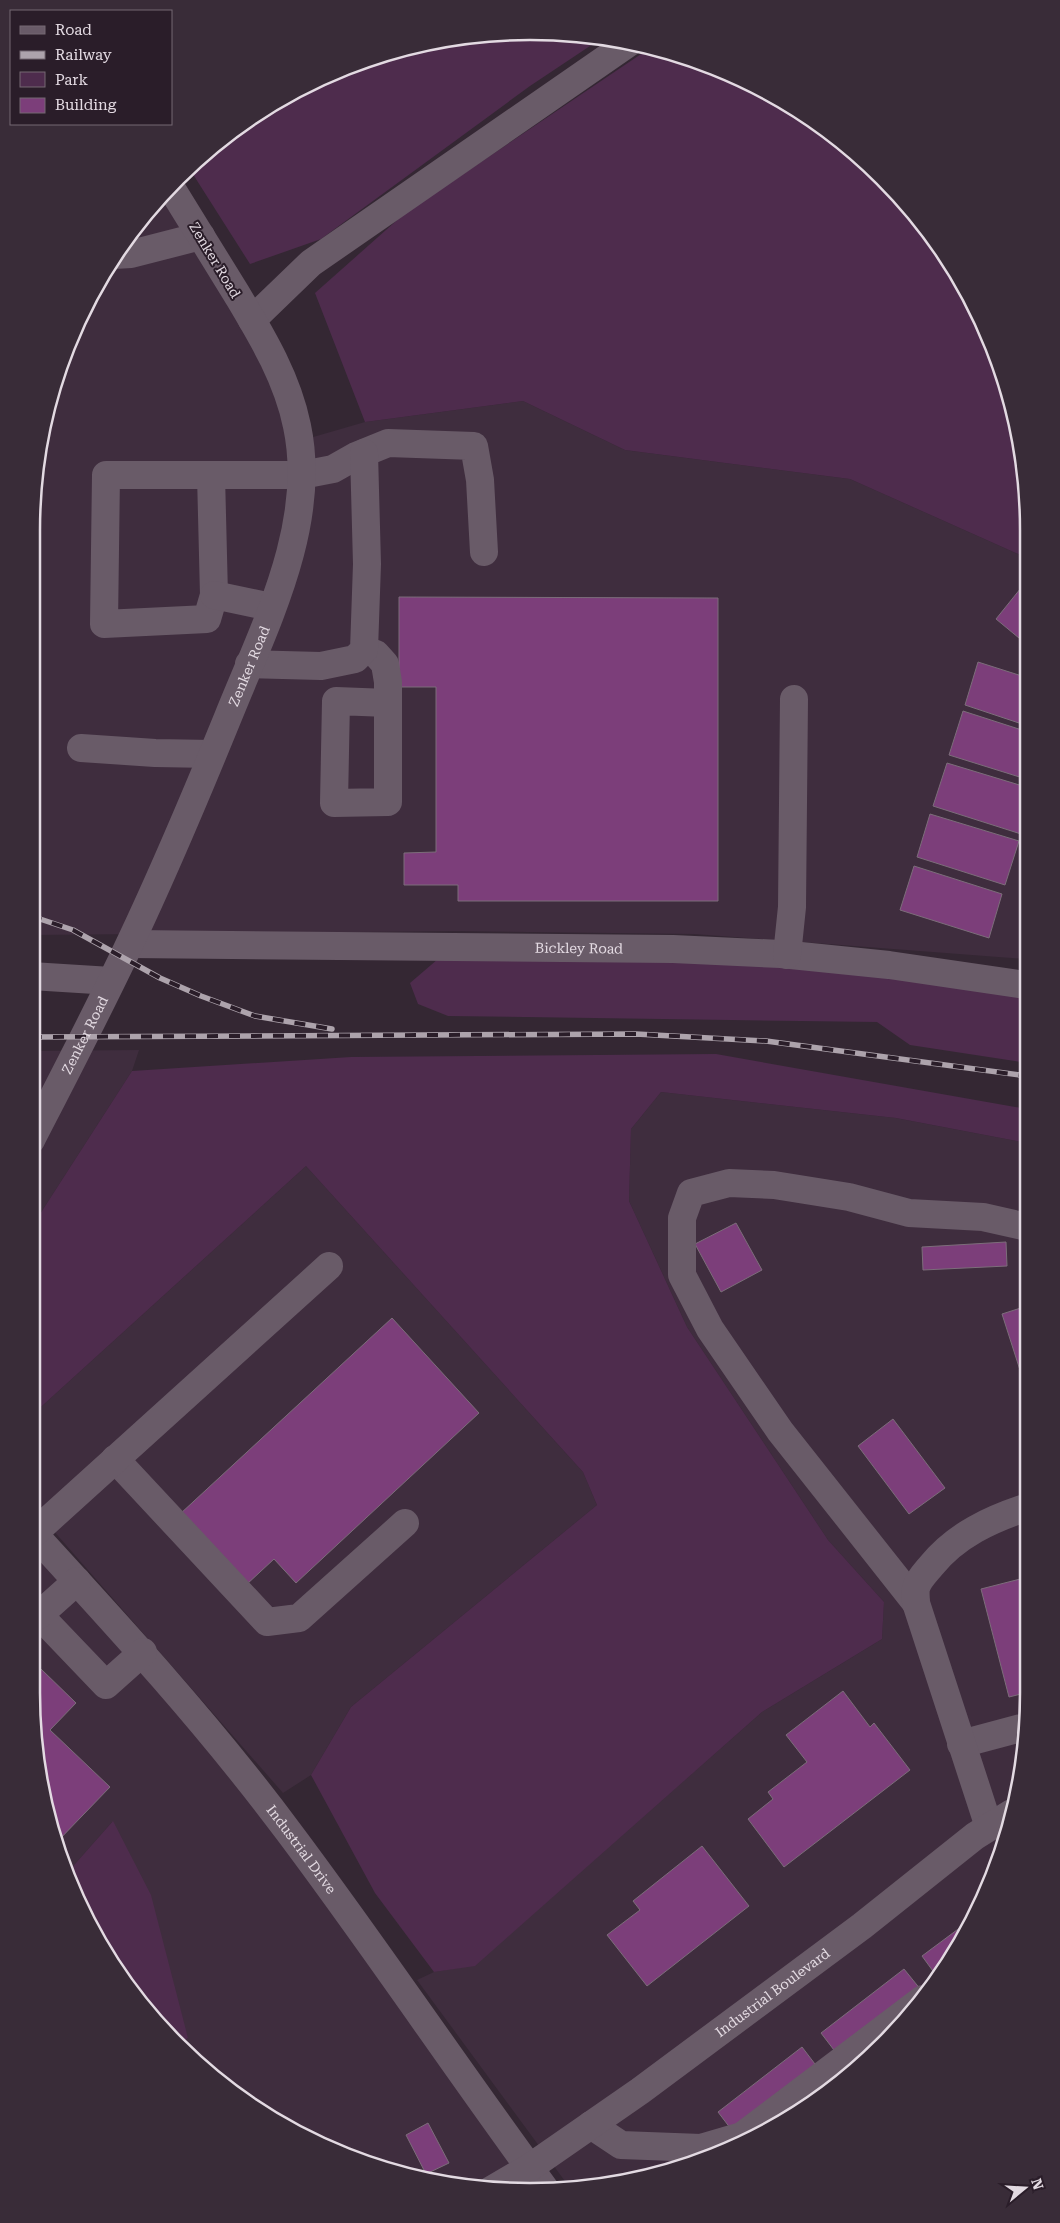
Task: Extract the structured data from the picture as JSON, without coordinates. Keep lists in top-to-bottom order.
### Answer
{
  "streets": {
    "street": [
      "Zenker Road",
      "Bickley Road",
      "Industrial Drive",
      "Industrial Boulevard"
    ]
  },
  "crossings": [
    ["Zenker Road", "Bickley Road"],
    ["Industrial Drive", "Industrial Boulevard"]
  ],
  "legend": [
    "Road",
    "Railway",
    "Park",
    "Building"
  ],
  "north": "right"
}
